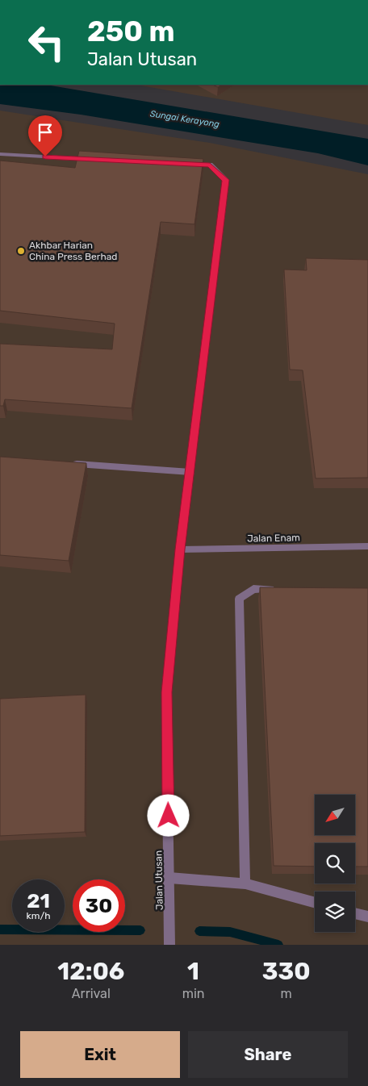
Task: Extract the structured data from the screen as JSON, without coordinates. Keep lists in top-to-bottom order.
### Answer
{
  "streets": {
    "street": ["Jalan Enam", "Jalan Utusan"]
  },
  "crossings": [
    ["Jalan Enam", "Jalan Utusan"]
  ],
  "water": ["Sungai Kerayong"],
  "places": ["Akhbar Harian China Press Berhad"],
  "north": "bottom left",
  "page": {
    "turn": ["250 m", "Jalan Utusan"],
    "speed": "21 km/h",
    "limit": "30",
    "eta": [
      "12:06",
      "Arrival",
      "1",
      "min",
      "330",
      "m"
    ],
    "buttons": ["Exit", "Share"]
  }
}
